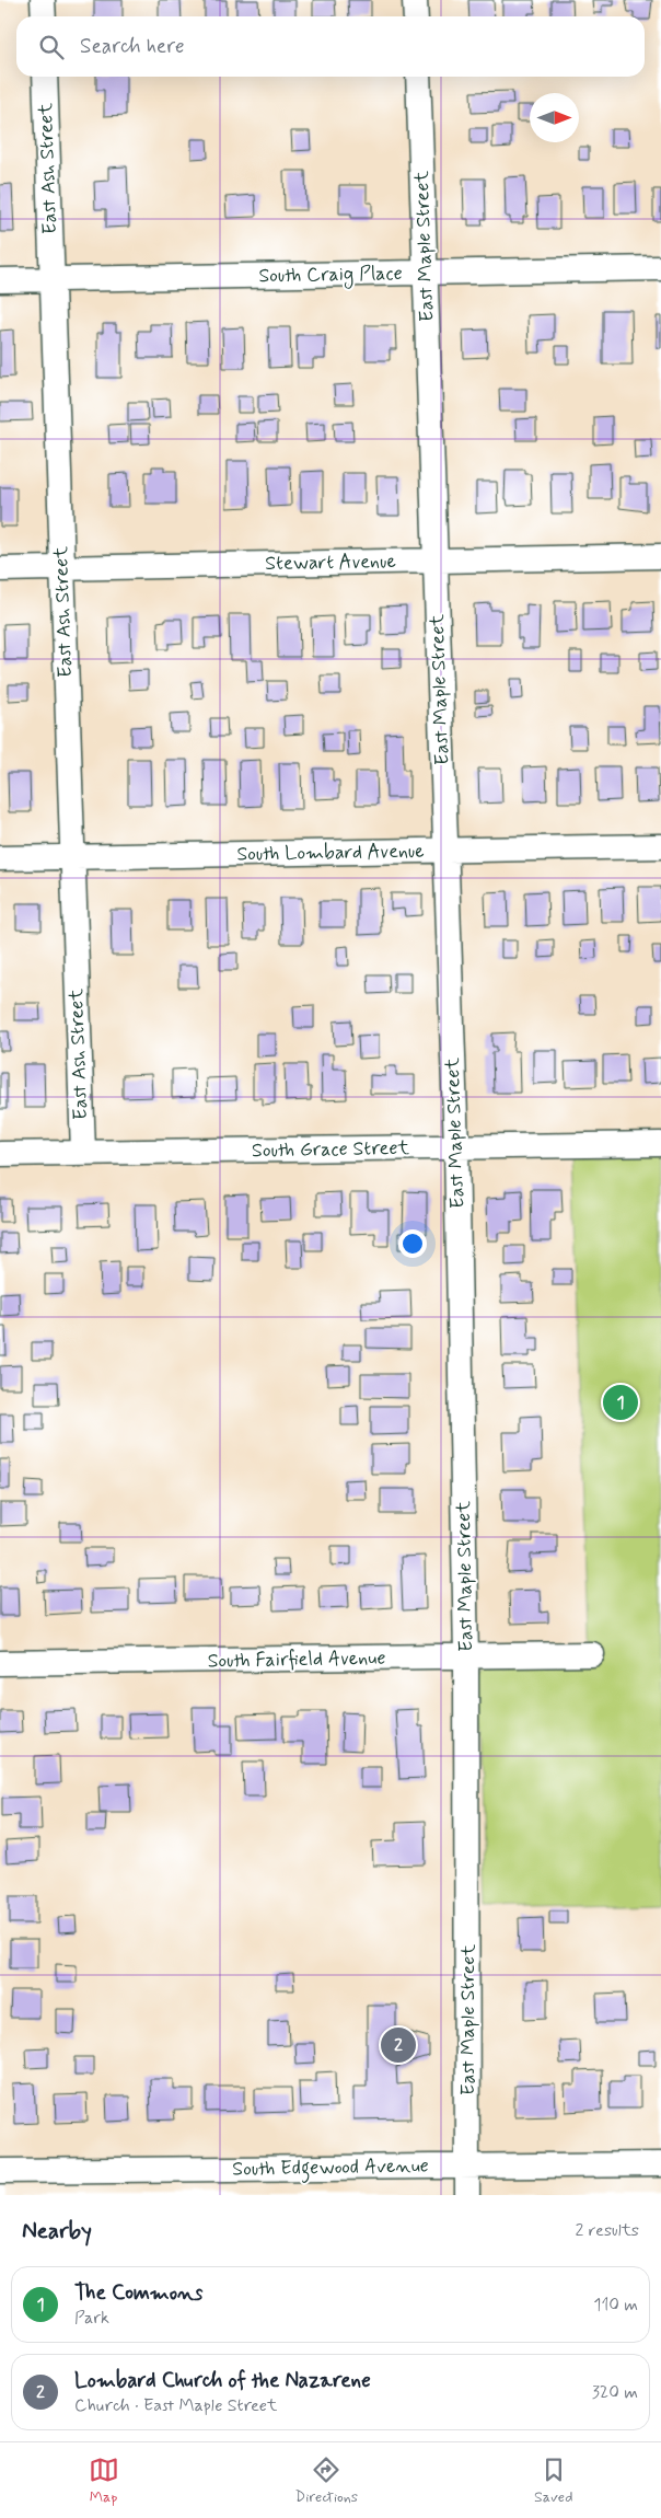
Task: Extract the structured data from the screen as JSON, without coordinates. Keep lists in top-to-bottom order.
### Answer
{
  "streets": {
    "street": [
      "East Ash Street",
      "East Maple Street",
      "South Craig Place",
      "Stewart Avenue",
      "South Lombard Avenue",
      "South Grace Street",
      "South Fairfield Avenue",
      "South Edgewood Avenue"
    ]
  },
  "crossings": [
    ["East Ash Street", "South Craig Place"],
    ["East Ash Street", "Stewart Avenue"],
    ["East Ash Street", "South Lombard Avenue"],
    ["East Ash Street", "South Grace Street"],
    ["East Maple Street", "South Craig Place"],
    ["East Maple Street", "Stewart Avenue"],
    ["East Maple Street", "South Lombard Avenue"],
    ["East Maple Street", "South Grace Street"],
    ["East Maple Street", "South Fairfield Avenue"],
    ["East Maple Street", "South Edgewood Avenue"]
  ],
  "north": "right",
  "page": {
    "search": "Search here",
    "pins": ["1", "2"],
    "heading": ["Nearby", "2 results"],
    "list": [
      {
        "mark": "1",
        "name": "The Commons",
        "note": "Park",
        "value": "110 m"
      },
      {
        "mark": "2",
        "name": "Lombard Church of the Nazarene",
        "note": "Church · East Maple Street",
        "value": "320 m"
      }
    ],
    "nav": ["Map", "Directions", "Saved"]
  }
}
